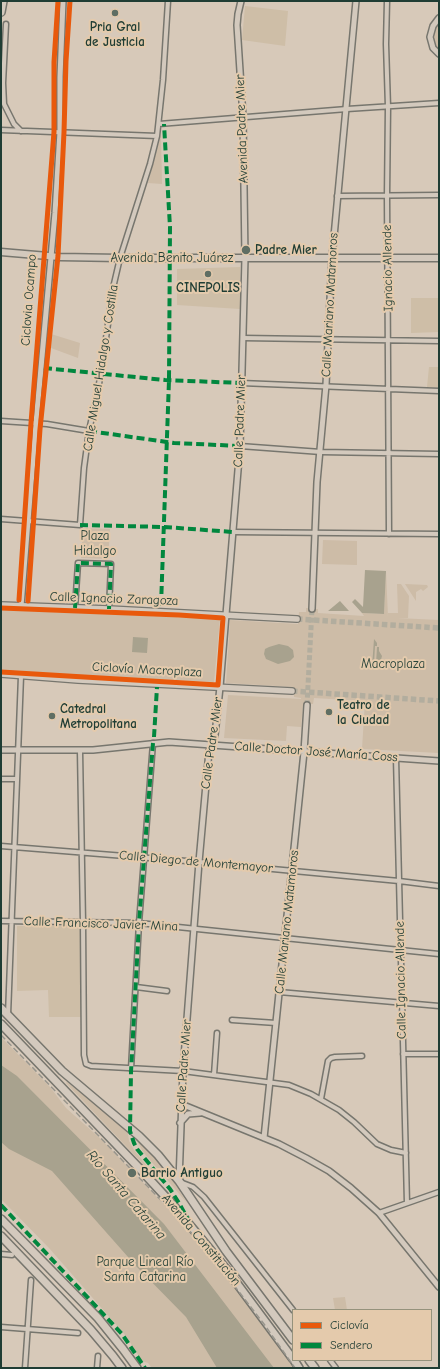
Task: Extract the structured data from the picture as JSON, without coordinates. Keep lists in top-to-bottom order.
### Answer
{
  "streets": {
    "highway": ["Avenida Constitución"],
    "main road": ["Avenida Benito Juárez", "Calle Ignacio Zaragoza"],
    "street": [
      "Avenida Padre Mier",
      "Ignacio Allende",
      "Calle Mariano Matamoros",
      "Calle Miguel Hidalgo y Costilla",
      "Calle Padre Mier",
      "Calle Doctor José María Coss",
      "Calle Diego de Montemayor",
      "Calle Francisco Javier Mina",
      "Calle Ignacio Allende"
    ],
    "cycle path": ["Ciclovia Ocampo", "Ciclovía Macroplaza"]
  },
  "crossings": [
    ["Avenida Padre Mier", "Avenida Benito Juárez"],
    ["Avenida Padre Mier", "Calle Padre Mier"],
    ["Avenida Benito Juárez", "Ignacio Allende"],
    ["Avenida Benito Juárez", "Calle Mariano Matamoros"],
    ["Avenida Benito Juárez", "Calle Miguel Hidalgo y Costilla"],
    ["Avenida Benito Juárez", "Calle Padre Mier"],
    ["Calle Mariano Matamoros", "Calle Doctor José María Coss"],
    ["Calle Mariano Matamoros", "Calle Diego de Montemayor"],
    ["Calle Mariano Matamoros", "Calle Francisco Javier Mina"],
    ["Calle Padre Mier", "Calle Ignacio Zaragoza"],
    ["Calle Padre Mier", "Calle Doctor José María Coss"],
    ["Calle Padre Mier", "Calle Diego de Montemayor"],
    ["Calle Padre Mier", "Calle Francisco Javier Mina"],
    ["Calle Padre Mier", "Avenida Constitución"],
    ["Calle Doctor José María Coss", "Calle Ignacio Allende"],
    ["Calle Diego de Montemayor", "Calle Ignacio Allende"],
    ["Calle Francisco Javier Mina", "Calle Ignacio Allende"]
  ],
  "water": ["Río Santa Catarina"],
  "parks": ["Plaza Hidalgo", "Macroplaza", "Parque Lineal Río Santa Catarina"],
  "places": [
    "Pria Gral de Justicia",
    "Padre Mier",
    "CINEPOLIS",
    "Teatro de la Ciudad",
    "Catedral Metropolitana",
    "Barrio Antiguo"
  ],
  "legend": ["Ciclovía", "Sendero"]
}
